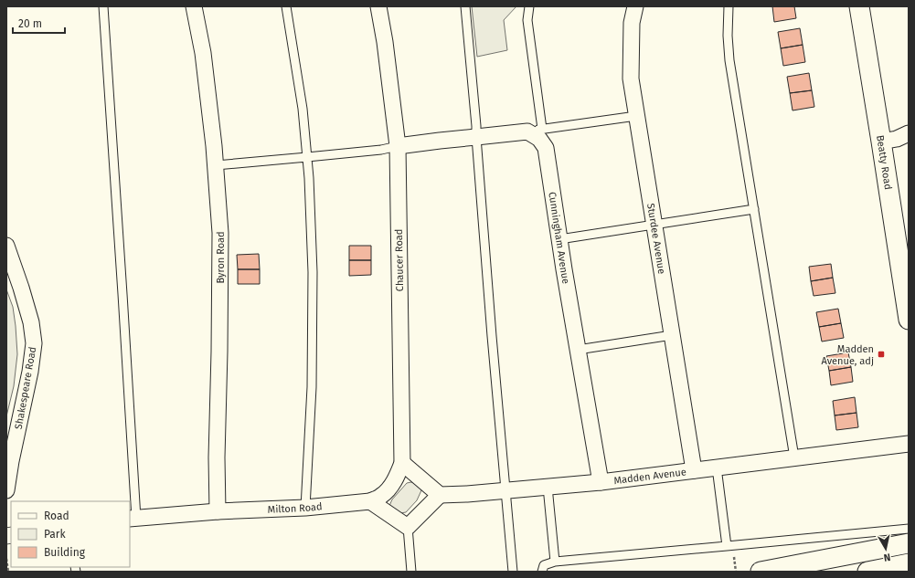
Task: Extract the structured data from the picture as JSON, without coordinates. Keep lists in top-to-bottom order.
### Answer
{
  "streets": {
    "street": [
      "Beatty Road",
      "Cunningham Avenue",
      "Sturdee Avenue",
      "Byron Road",
      "Chaucer Road",
      "Shakespeare Road",
      "Madden Avenue",
      "Milton Road"
    ]
  },
  "crossings": [
    ["Cunningham Avenue", "Madden Avenue"],
    ["Sturdee Avenue", "Madden Avenue"],
    ["Byron Road", "Milton Road"],
    ["Chaucer Road", "Milton Road"]
  ],
  "places": {
    "transit": ["Madden Avenue, adj"]
  },
  "legend": ["Road", "Park", "Building"],
  "scale_bar": "20 m",
  "north": "bottom"
}
